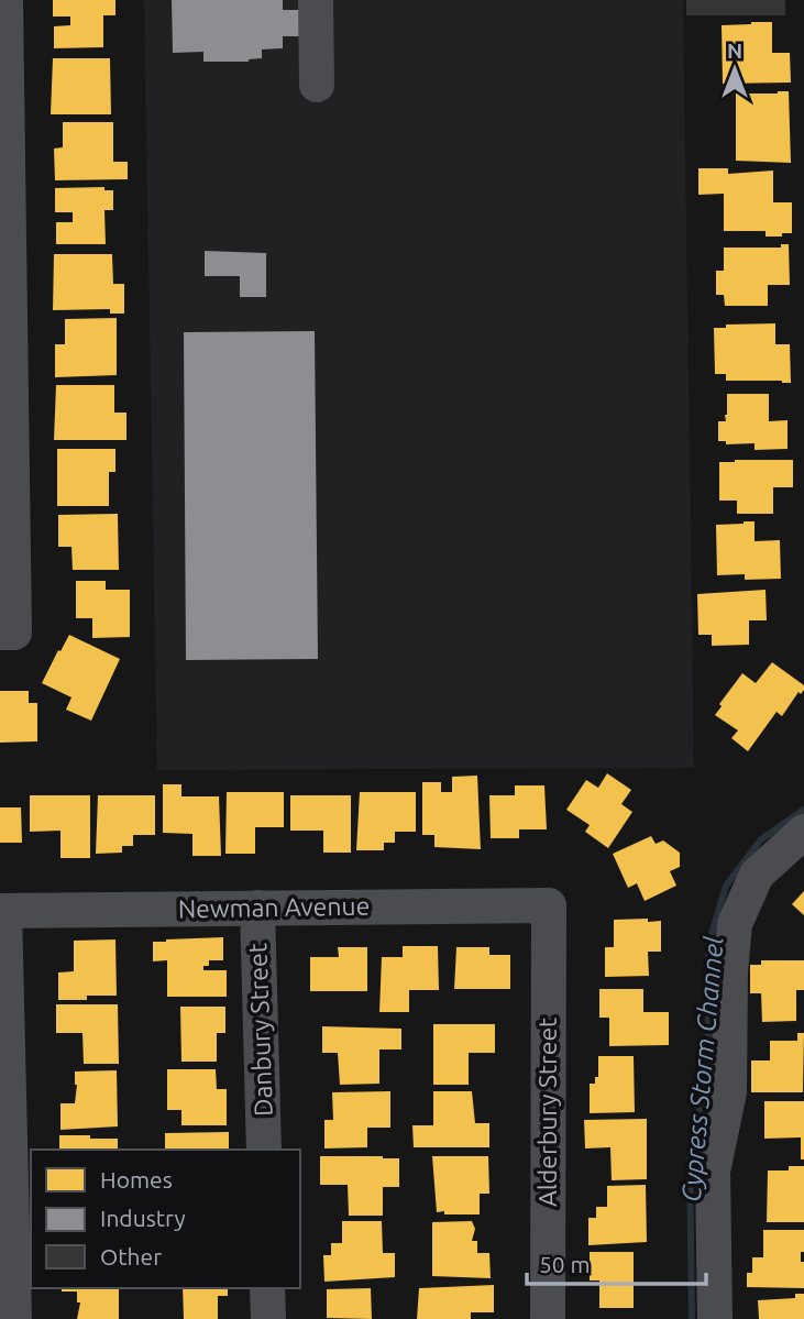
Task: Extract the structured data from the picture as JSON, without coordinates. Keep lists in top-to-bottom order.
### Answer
{
  "streets": {
    "street": ["Newman Avenue", "Danbury Street", "Alderbury Street"]
  },
  "crossings": [
    ["Newman Avenue", "Danbury Street"],
    ["Newman Avenue", "Alderbury Street"]
  ],
  "water": ["Cypress Storm Channel"],
  "legend": ["Homes", "Industry", "Other"],
  "scale_bar": "50 m",
  "north": "top"
}
